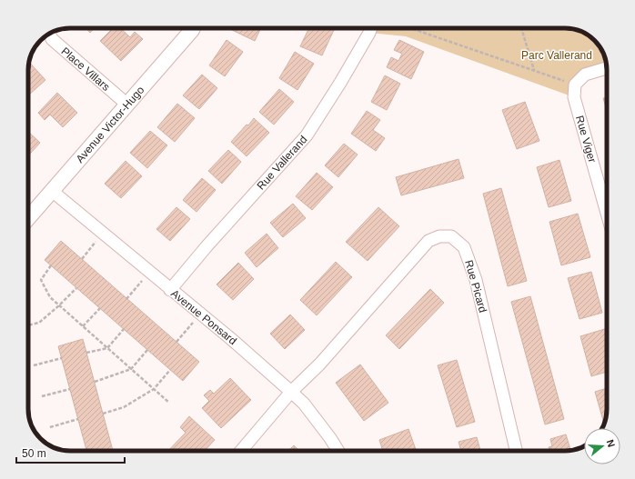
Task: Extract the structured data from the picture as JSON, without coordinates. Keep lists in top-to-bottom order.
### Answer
{
  "streets": {
    "street": [
      "Place Villars",
      "Avenue Victor-Hugo",
      "Rue Viger",
      "Rue Vallerand",
      "Rue Picard",
      "Avenue Ponsard"
    ]
  },
  "crossings": [
    ["Place Villars", "Avenue Victor-Hugo"],
    ["Avenue Victor-Hugo", "Avenue Ponsard"],
    ["Rue Vallerand", "Avenue Ponsard"],
    ["Rue Picard", "Avenue Ponsard"]
  ],
  "parks": ["Parc Vallerand"],
  "scale_bar": "50 m",
  "north": "right"
}
